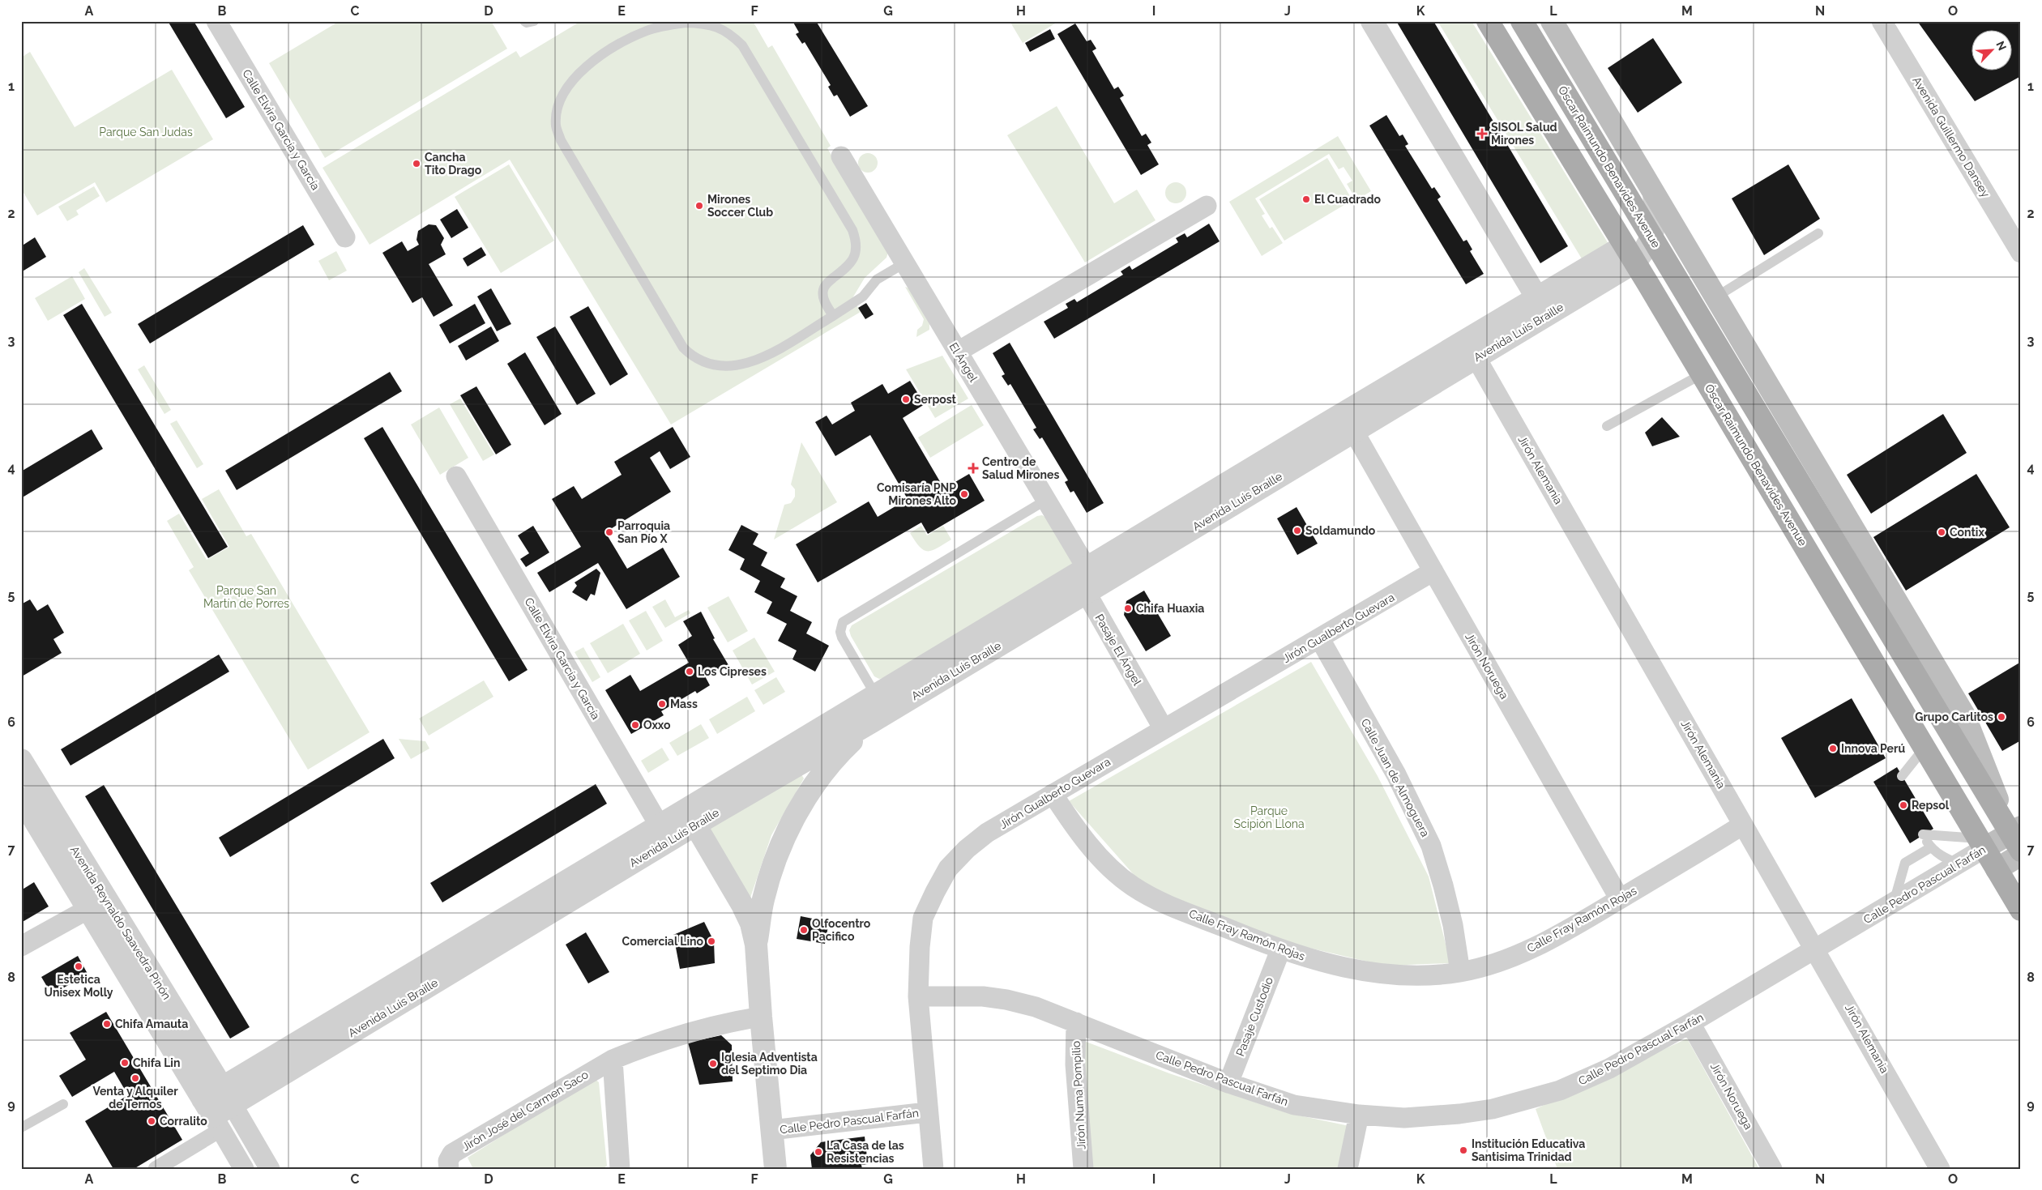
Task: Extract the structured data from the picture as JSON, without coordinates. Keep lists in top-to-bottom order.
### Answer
{
  "streets": {
    "main road": ["Óscar Raimundo Benavides Avenue", "Calle Pedro Pascual Farfán"],
    "street": [
      "Calle Elvira García y García",
      "Avenida Guillermo Dansey",
      "Avenida Luis Braille",
      "El Ángel",
      "Jirón Alemania",
      "Jirón Gualberto Guevara",
      "Pasaje El Ángel",
      "Jirón Noruega",
      "Calle Juan de Almoguera",
      "Calle Fray Ramón Rojas",
      "Avenida Reynaldo Saavedra Pinón",
      "Pasaje Custodio",
      "Jirón Numa Pompilio",
      "Jirón José del Carmen Saco"
    ]
  },
  "crossings": [
    ["Calle Elvira García y García", "Avenida Luis Braille"],
    ["Óscar Raimundo Benavides Avenue", "Avenida Luis Braille"],
    ["Óscar Raimundo Benavides Avenue", "Calle Pedro Pascual Farfán"],
    ["Avenida Luis Braille", "El Ángel"],
    ["Avenida Luis Braille", "Jirón Alemania"],
    ["Avenida Luis Braille", "Pasaje El Ángel"],
    ["Avenida Luis Braille", "Jirón Noruega"],
    ["Avenida Luis Braille", "Avenida Reynaldo Saavedra Pinón"],
    ["Jirón Alemania", "Calle Pedro Pascual Farfán"],
    ["Jirón Alemania", "Calle Fray Ramón Rojas"],
    ["Jirón Gualberto Guevara", "Pasaje El Ángel"],
    ["Jirón Gualberto Guevara", "Jirón Noruega"],
    ["Jirón Gualberto Guevara", "Calle Juan de Almoguera"],
    ["Jirón Gualberto Guevara", "Calle Pedro Pascual Farfán"],
    ["Jirón Gualberto Guevara", "Calle Fray Ramón Rojas"],
    ["Jirón Noruega", "Calle Pedro Pascual Farfán"],
    ["Jirón Noruega", "Calle Fray Ramón Rojas"],
    ["Calle Juan de Almoguera", "Calle Fray Ramón Rojas"],
    ["Calle Pedro Pascual Farfán", "Pasaje Custodio"],
    ["Calle Pedro Pascual Farfán", "Jirón Numa Pompilio"],
    ["Calle Fray Ramón Rojas", "Pasaje Custodio"]
  ],
  "parks": ["Parque San Judas", "Parque San Martín de Porres", "Parque Scipión Llona"],
  "places": {
    "health": ["SISOL Salud Mirones", "Centro de Salud Mirones"],
    "other": [
      "Cancha Tito Drago",
      "El Cuadrado",
      "Mirones Soccer Club",
      "Serpost",
      "Comisaría PNP Mirones Alto",
      "Soldamundo",
      "Parroquia San Pío X",
      "Contix",
      "Chifa Huaxia",
      "Los Cipreses",
      "Mass",
      "Grupo Carlitos",
      "Oxxo",
      "Innova Perú",
      "Repsol",
      "Olfocentro Pacifico",
      "Comercial Lino",
      "Estetica Unisex Molly",
      "Chifa Amauta",
      "Chifa Lin",
      "Iglesia Adventista del Septimo Dia",
      "Venta y Alquiler de Ternos",
      "Corralito",
      "Institución Educativa Santisima Trinidad",
      "La Casa de las Resistencias"
    ]
  },
  "north": "top right",
  "grid": {
    "columns": [
      "A",
      "B",
      "C",
      "D",
      "E",
      "F",
      "G",
      "H",
      "I",
      "J",
      "K",
      "L",
      "M",
      "N",
      "O"
    ],
    "rows": [
      "1",
      "2",
      "3",
      "4",
      "5",
      "6",
      "7",
      "8",
      "9"
    ]
  }
}
